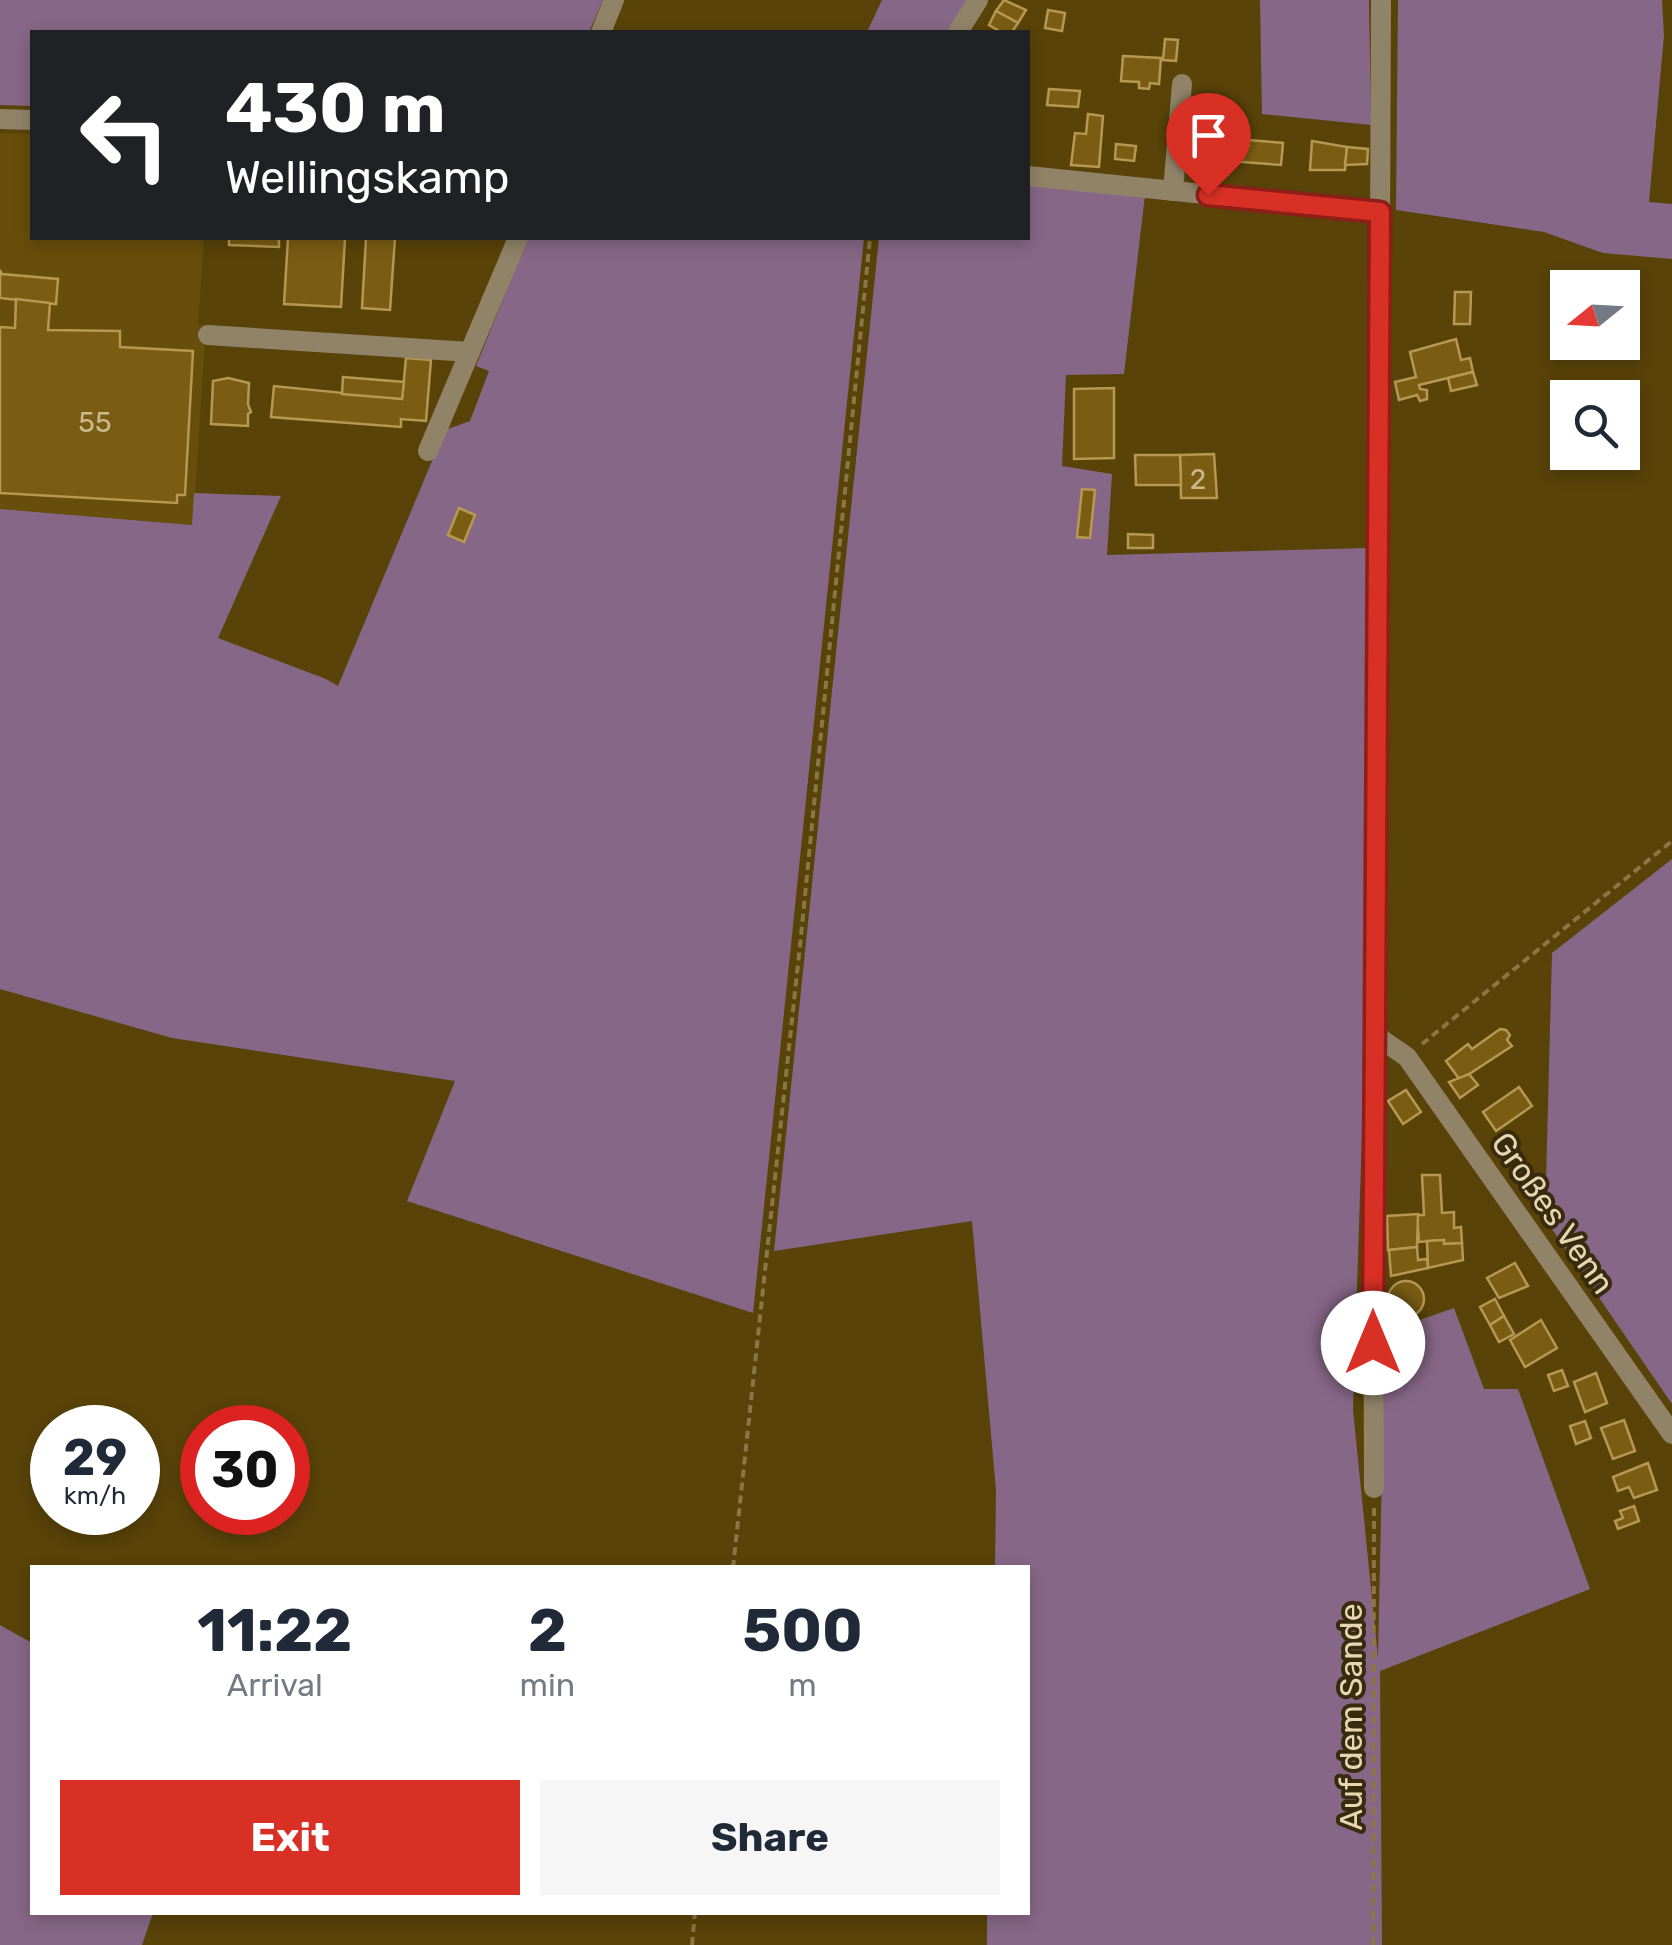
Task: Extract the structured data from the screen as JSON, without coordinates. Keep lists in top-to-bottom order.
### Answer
{
  "streets": {
    "street": ["Großes Venn"],
    "path": ["Auf dem Sande"]
  },
  "house_numbers": ["55", "2"],
  "north": "left",
  "page": {
    "turn": ["430 m", "Wellingskamp"],
    "speed": "29 km/h",
    "limit": "30",
    "eta": [
      "11:22",
      "Arrival",
      "2",
      "min",
      "500",
      "m"
    ],
    "buttons": ["Exit", "Share"]
  }
}
